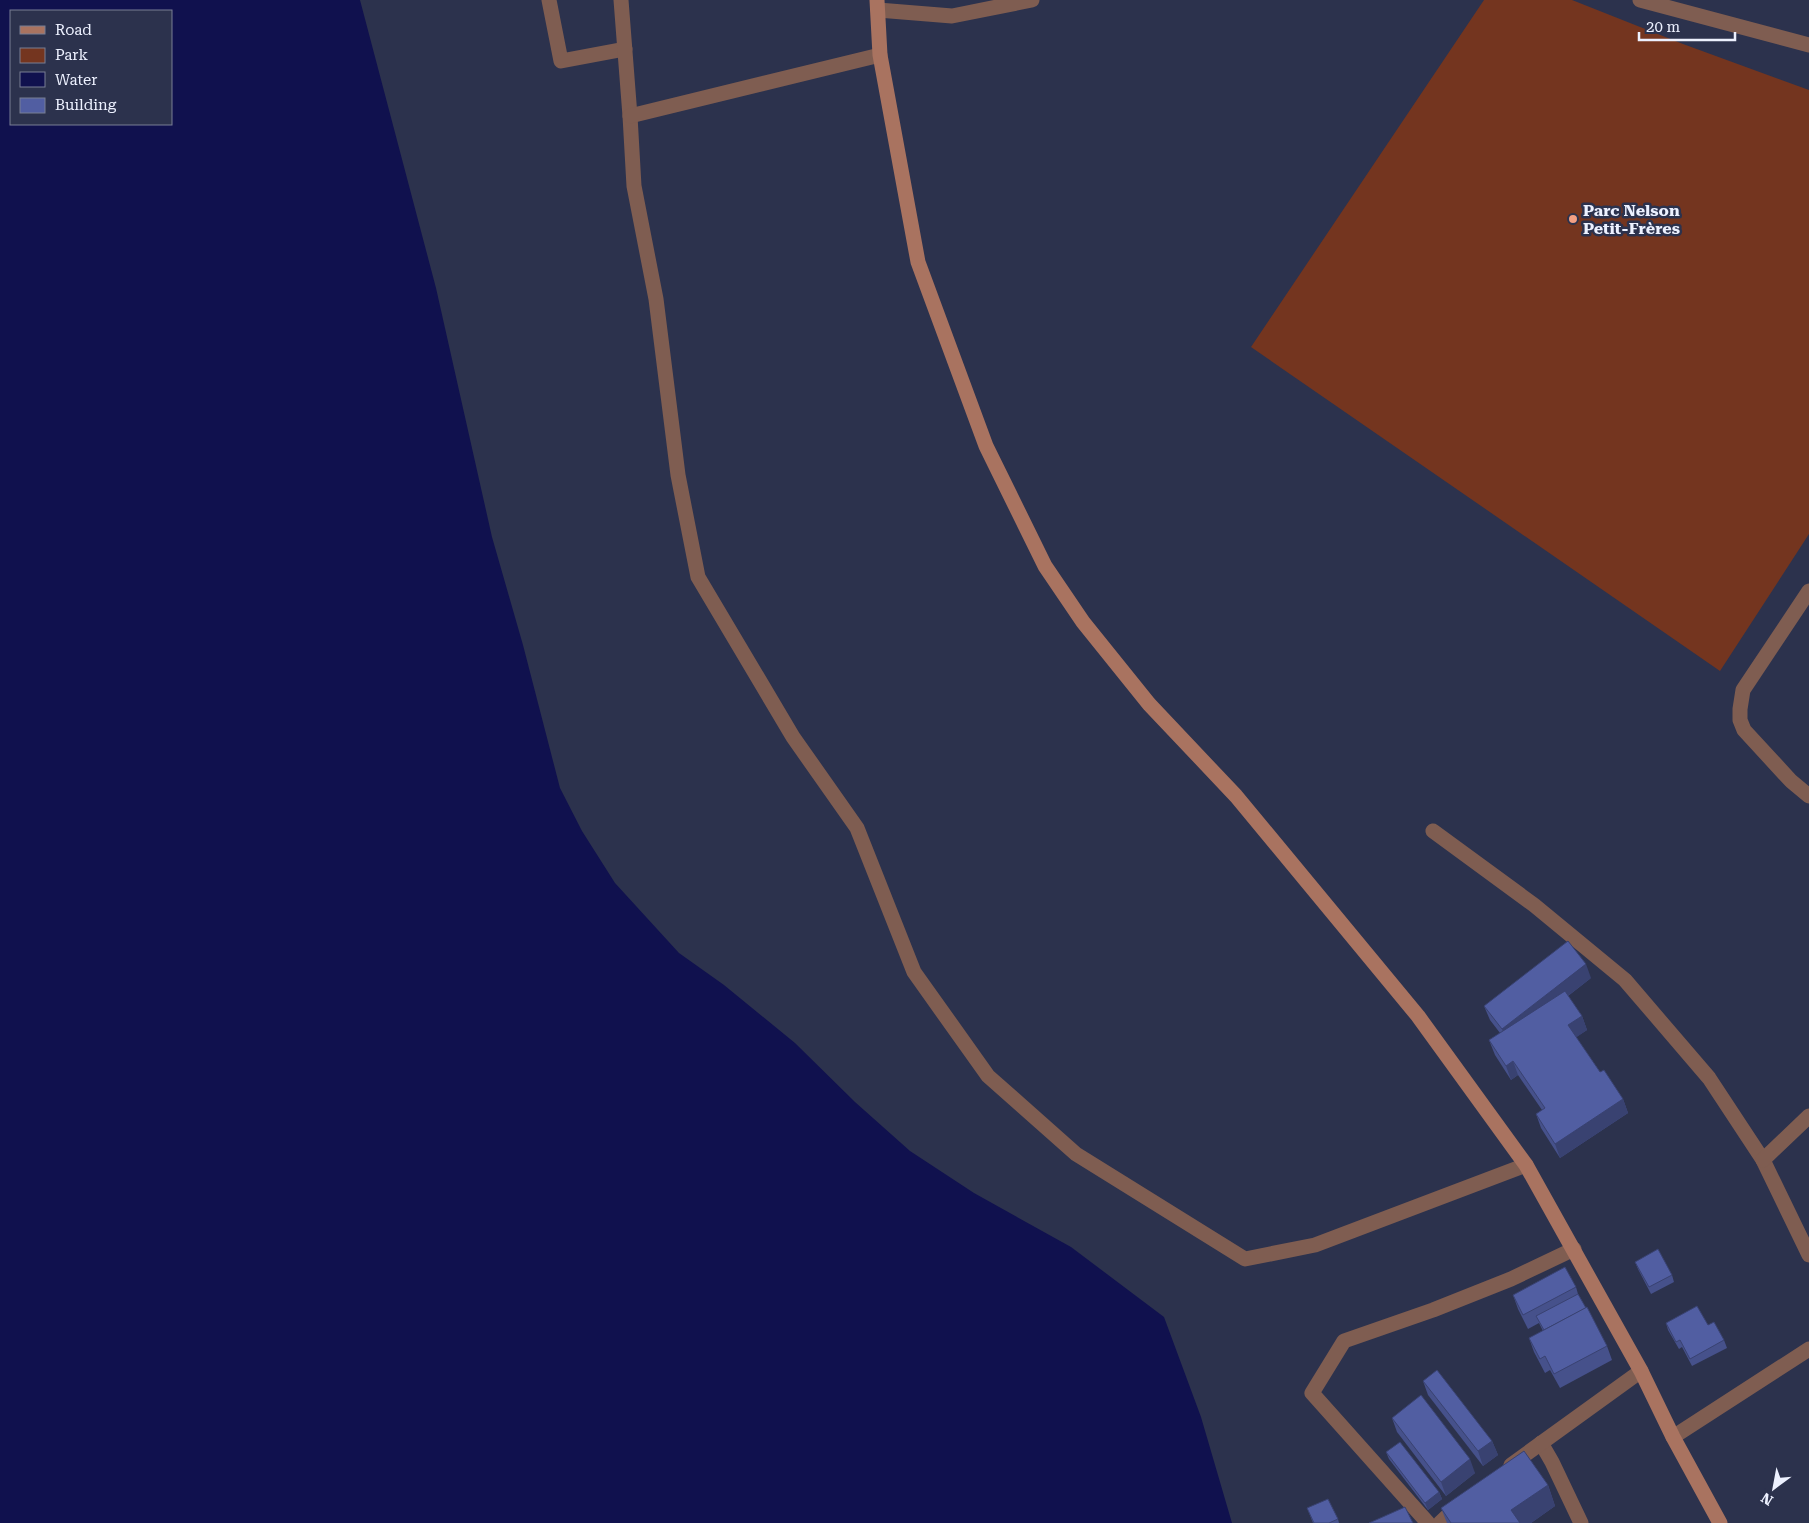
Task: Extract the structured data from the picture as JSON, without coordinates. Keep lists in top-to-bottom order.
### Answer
{
  "places": ["Parc Nelson Petit-Frères"],
  "legend": [
    "Road",
    "Park",
    "Water",
    "Building"
  ],
  "scale_bar": "20 m",
  "north": "bottom left"
}
